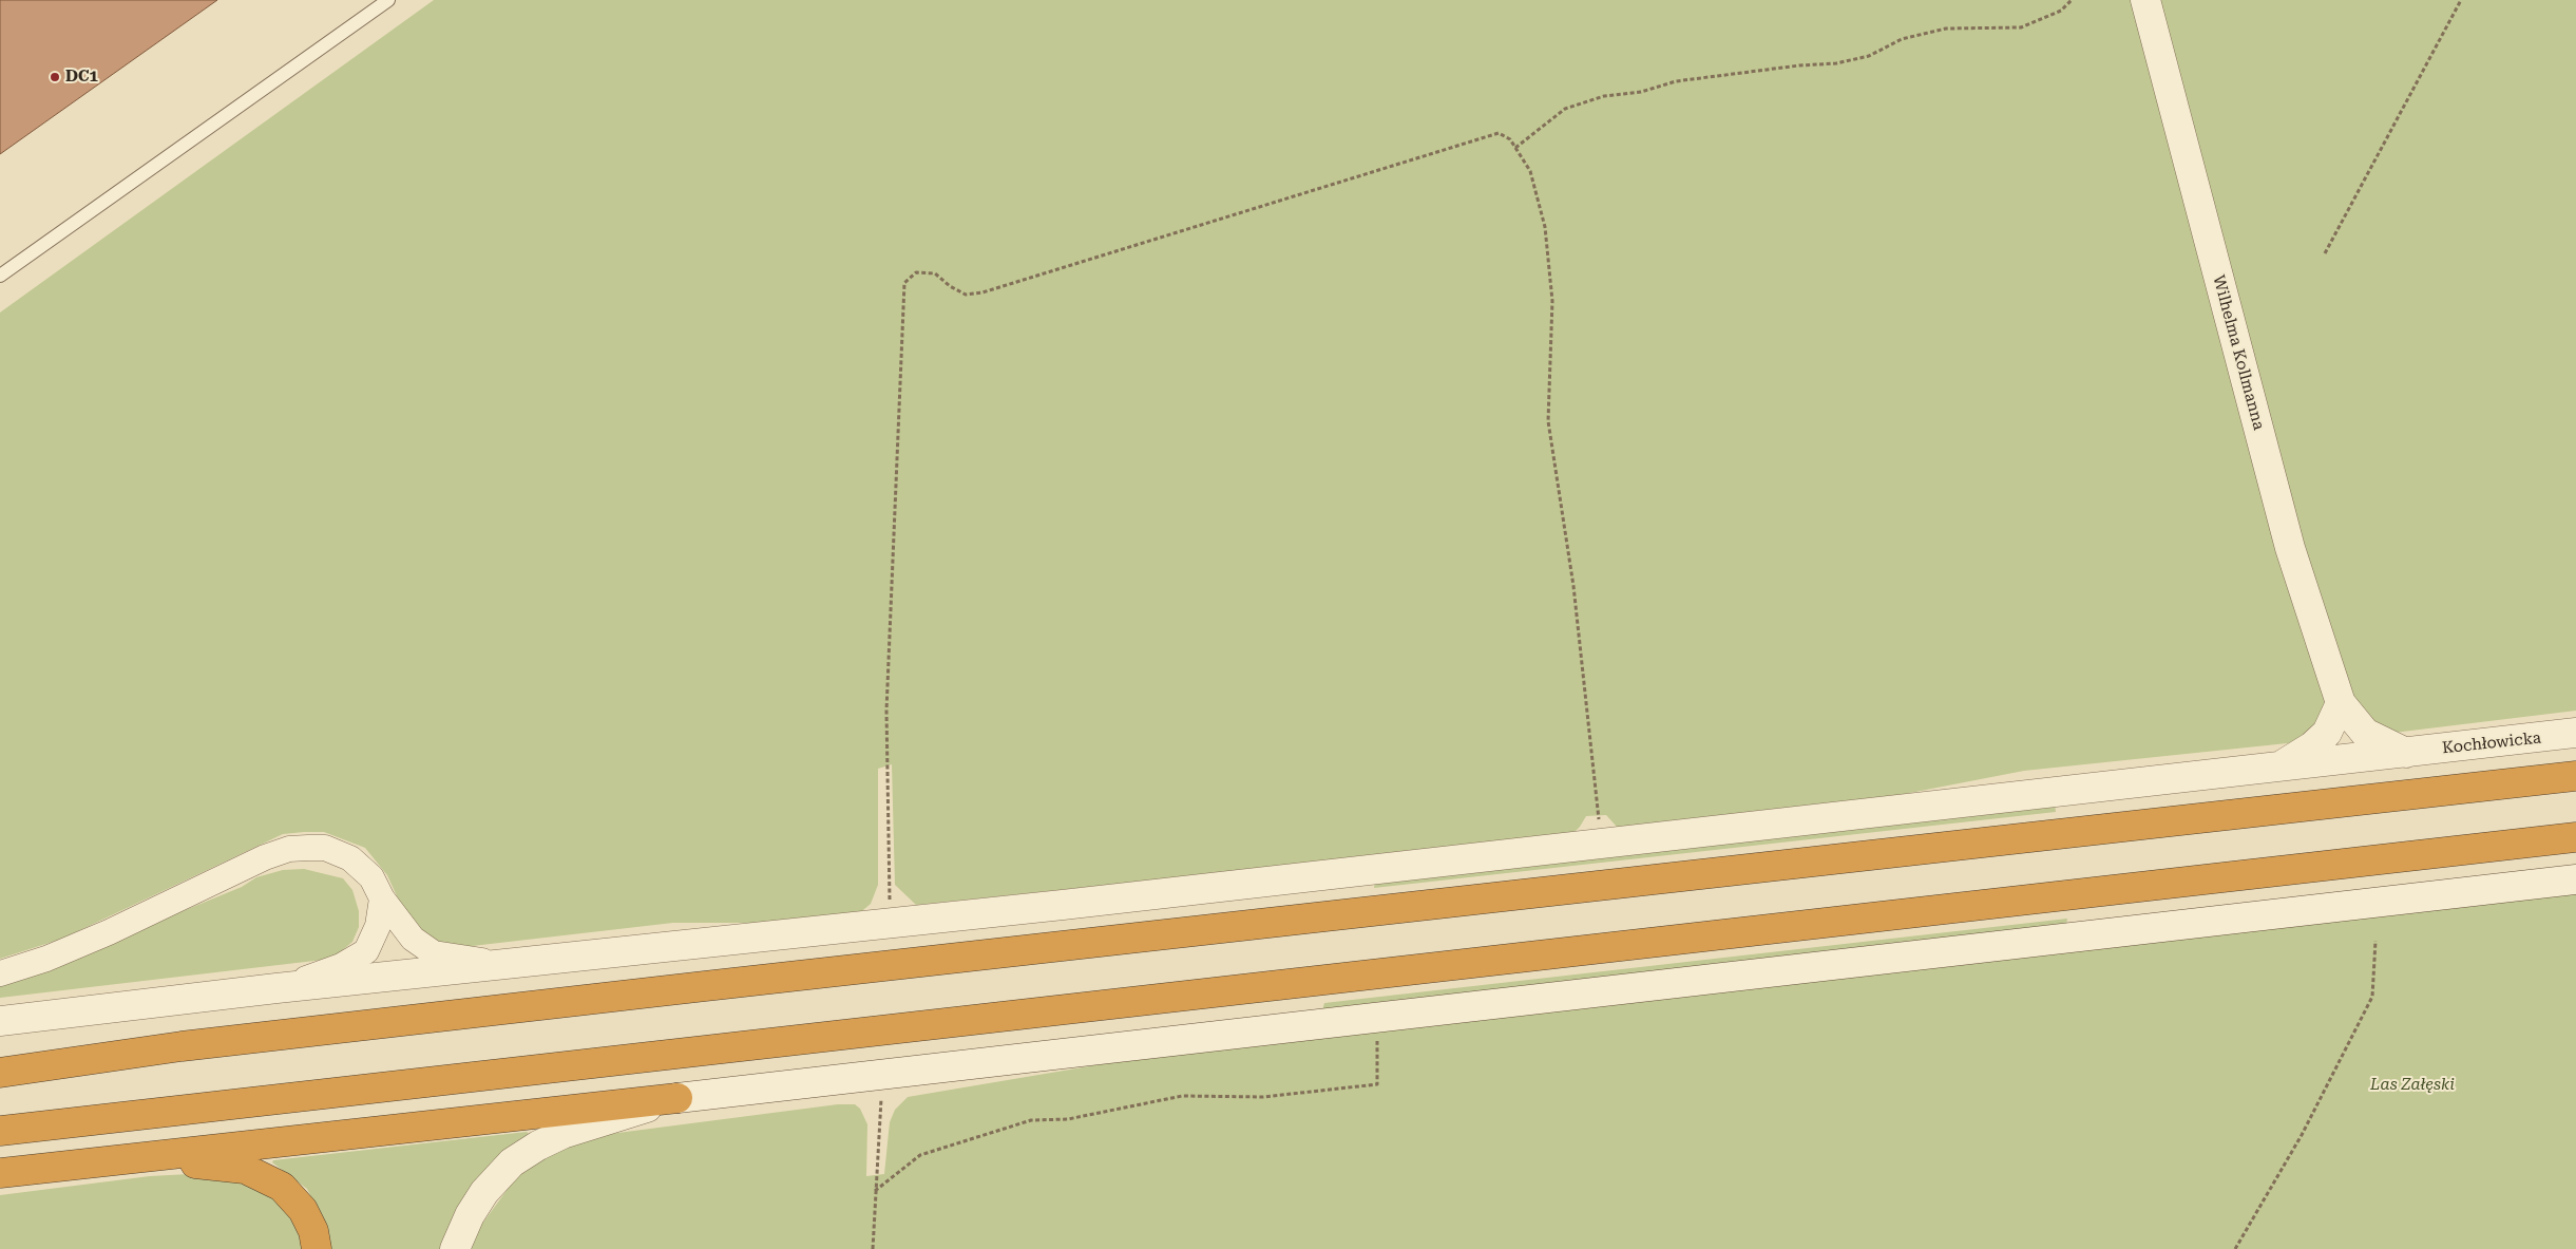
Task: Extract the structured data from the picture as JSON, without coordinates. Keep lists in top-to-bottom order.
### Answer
{
  "streets": {
    "street": ["Wilhelma Kollmanna", "Kochłowicka"]
  },
  "parks": ["Las Załęski"],
  "places": ["DC1"]
}
